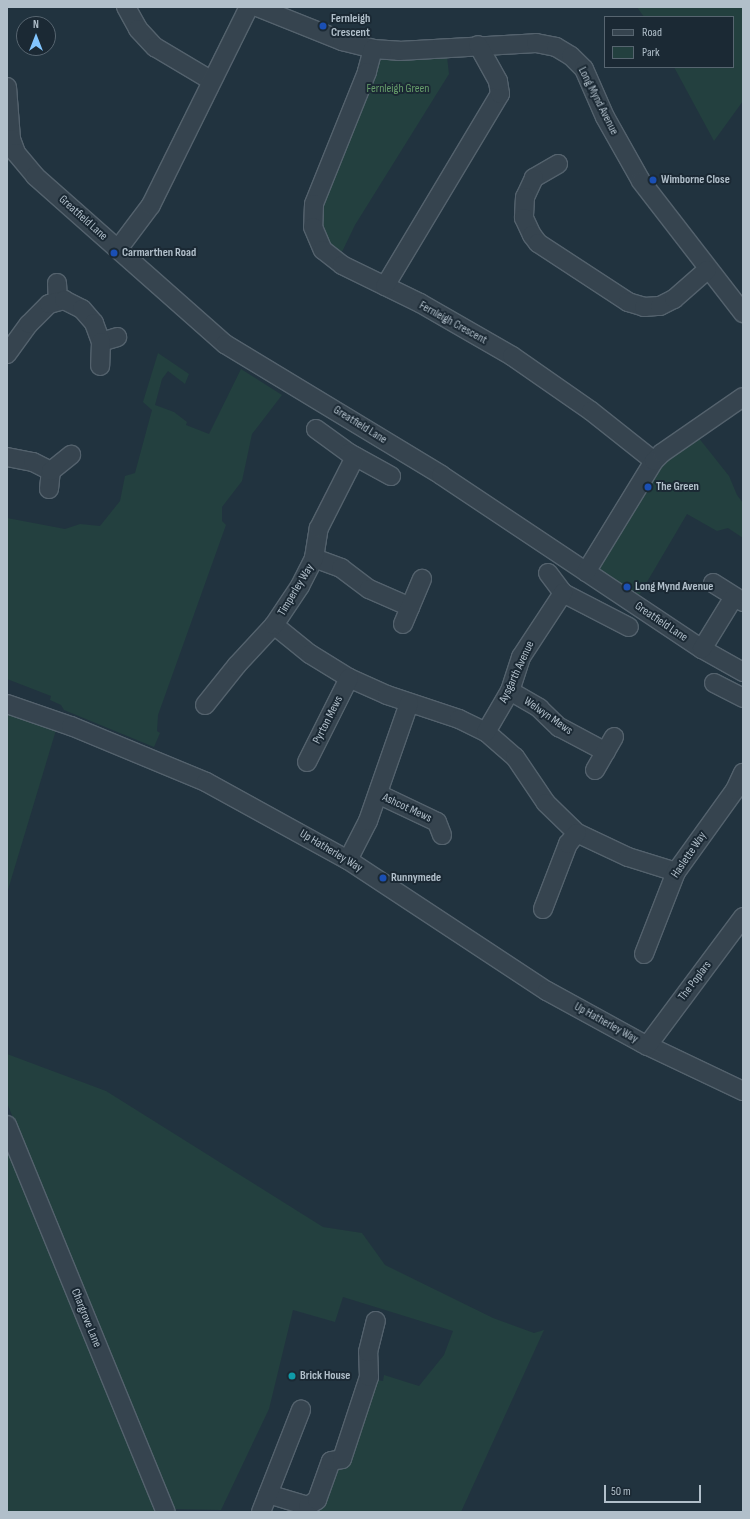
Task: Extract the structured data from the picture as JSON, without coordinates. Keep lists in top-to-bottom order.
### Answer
{
  "streets": {
    "street": [
      "Long Mynd Avenue",
      "Greatfield Lane",
      "Fernleigh Crescent",
      "Timperley Way",
      "Aysgarth Avenue",
      "Welwyn Mews",
      "Pyrton Mews",
      "Ashcot Mews",
      "Up Hatherley Way",
      "Haslette Way",
      "The Poplars",
      "Chargrove Lane"
    ]
  },
  "crossings": [
    ["Long Mynd Avenue", "Fernleigh Crescent"],
    ["Aysgarth Avenue", "Welwyn Mews"],
    ["Up Hatherley Way", "The Poplars"]
  ],
  "parks": ["Fernleigh Green"],
  "places": [
    "Fernleigh Crescent",
    "Wimborne Close",
    "Carmarthen Road",
    "The Green",
    "Long Mynd Avenue",
    "Runnymede",
    "Brick House"
  ],
  "legend": ["Road", "Park"],
  "scale_bar": "50 m",
  "north": "top"
}
